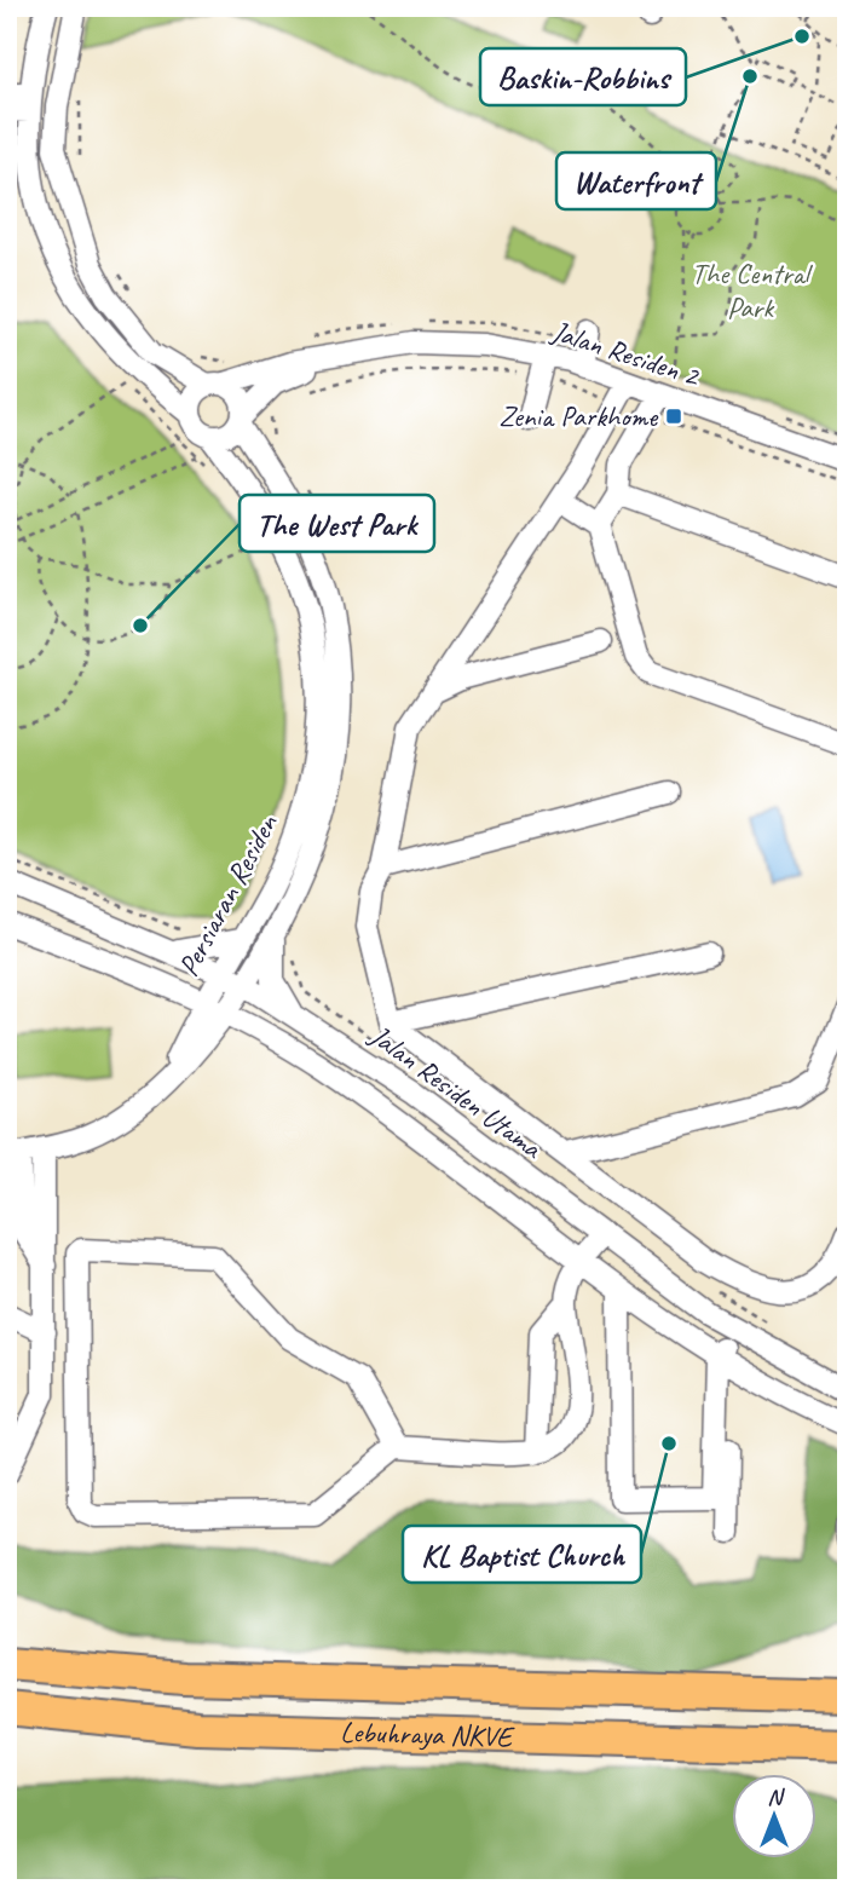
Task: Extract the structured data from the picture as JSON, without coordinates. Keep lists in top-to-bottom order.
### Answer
{
  "streets": {
    "highway": ["Lebuhraya NKVE"],
    "street": ["Jalan Residen 2", "Persiaran Residen", "Jalan Residen Utama"]
  },
  "crossings": [
    ["Jalan Residen 2", "Persiaran Residen"],
    ["Persiaran Residen", "Jalan Residen Utama"]
  ],
  "parks": ["The Central Park"],
  "places": {
    "other": [
      "Baskin-Robbins",
      "Waterfront",
      "The West Park",
      "KL Baptist Church"
    ],
    "transit": ["Zenia Parkhome"]
  },
  "north": "top"
}
